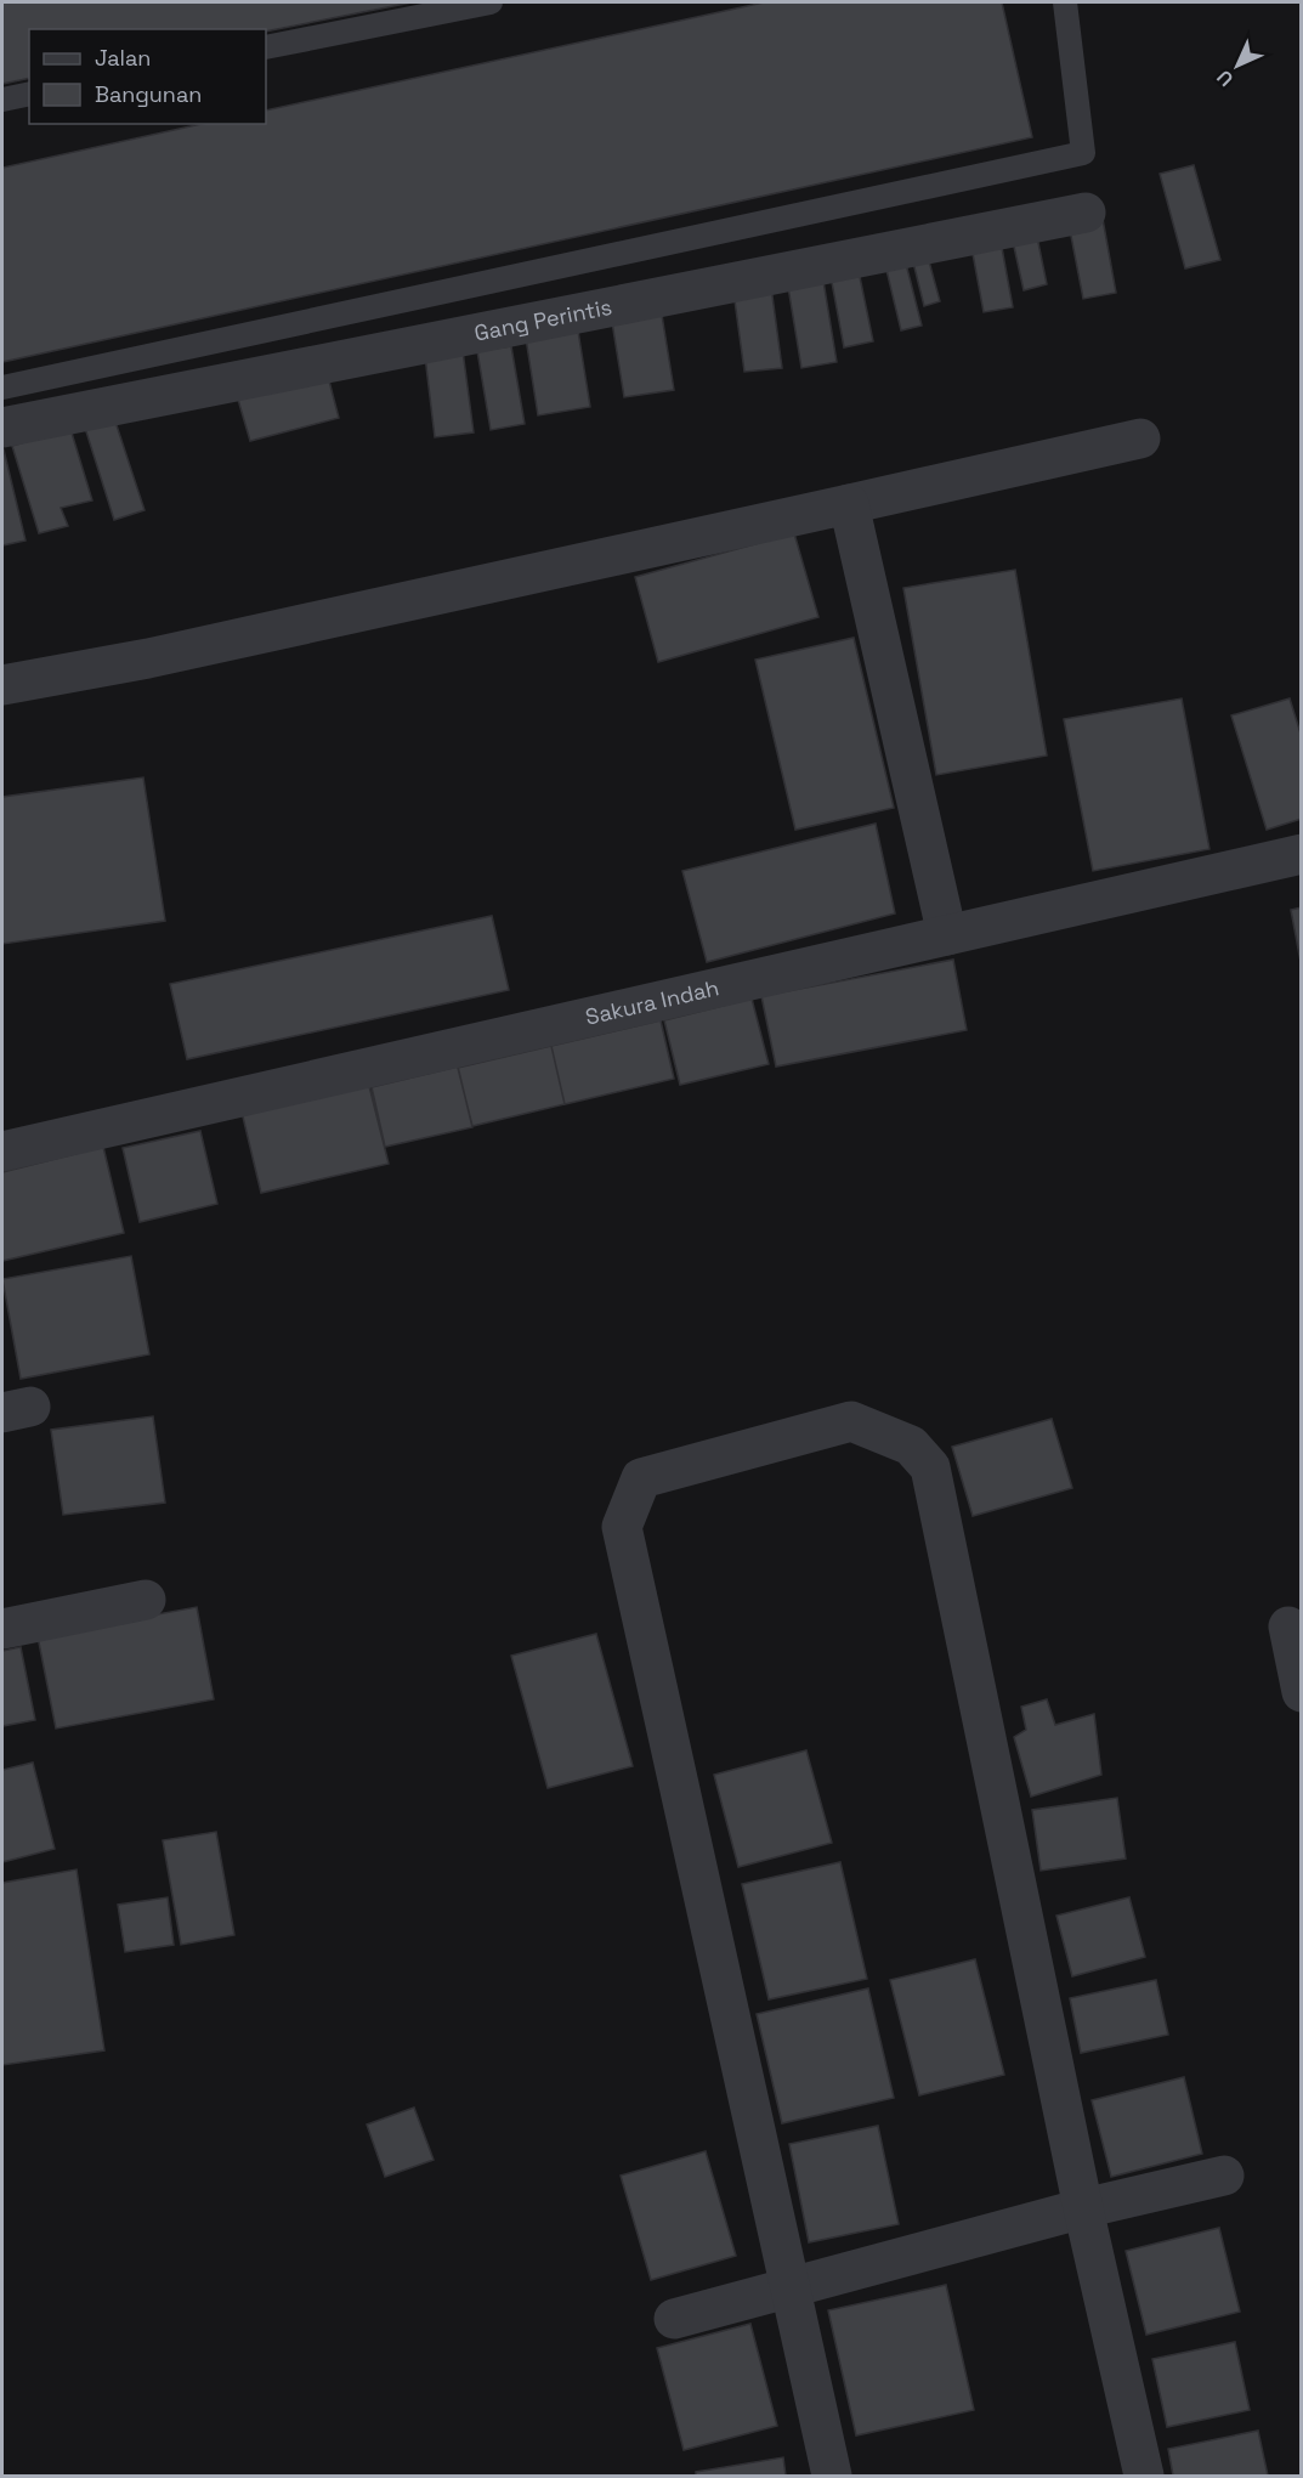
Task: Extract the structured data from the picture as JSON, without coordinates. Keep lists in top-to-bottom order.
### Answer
{
  "streets": {
    "street": ["Gang Perintis", "Sakura Indah"]
  },
  "legend": ["Jalan", "Bangunan"],
  "north": "bottom left"
}
